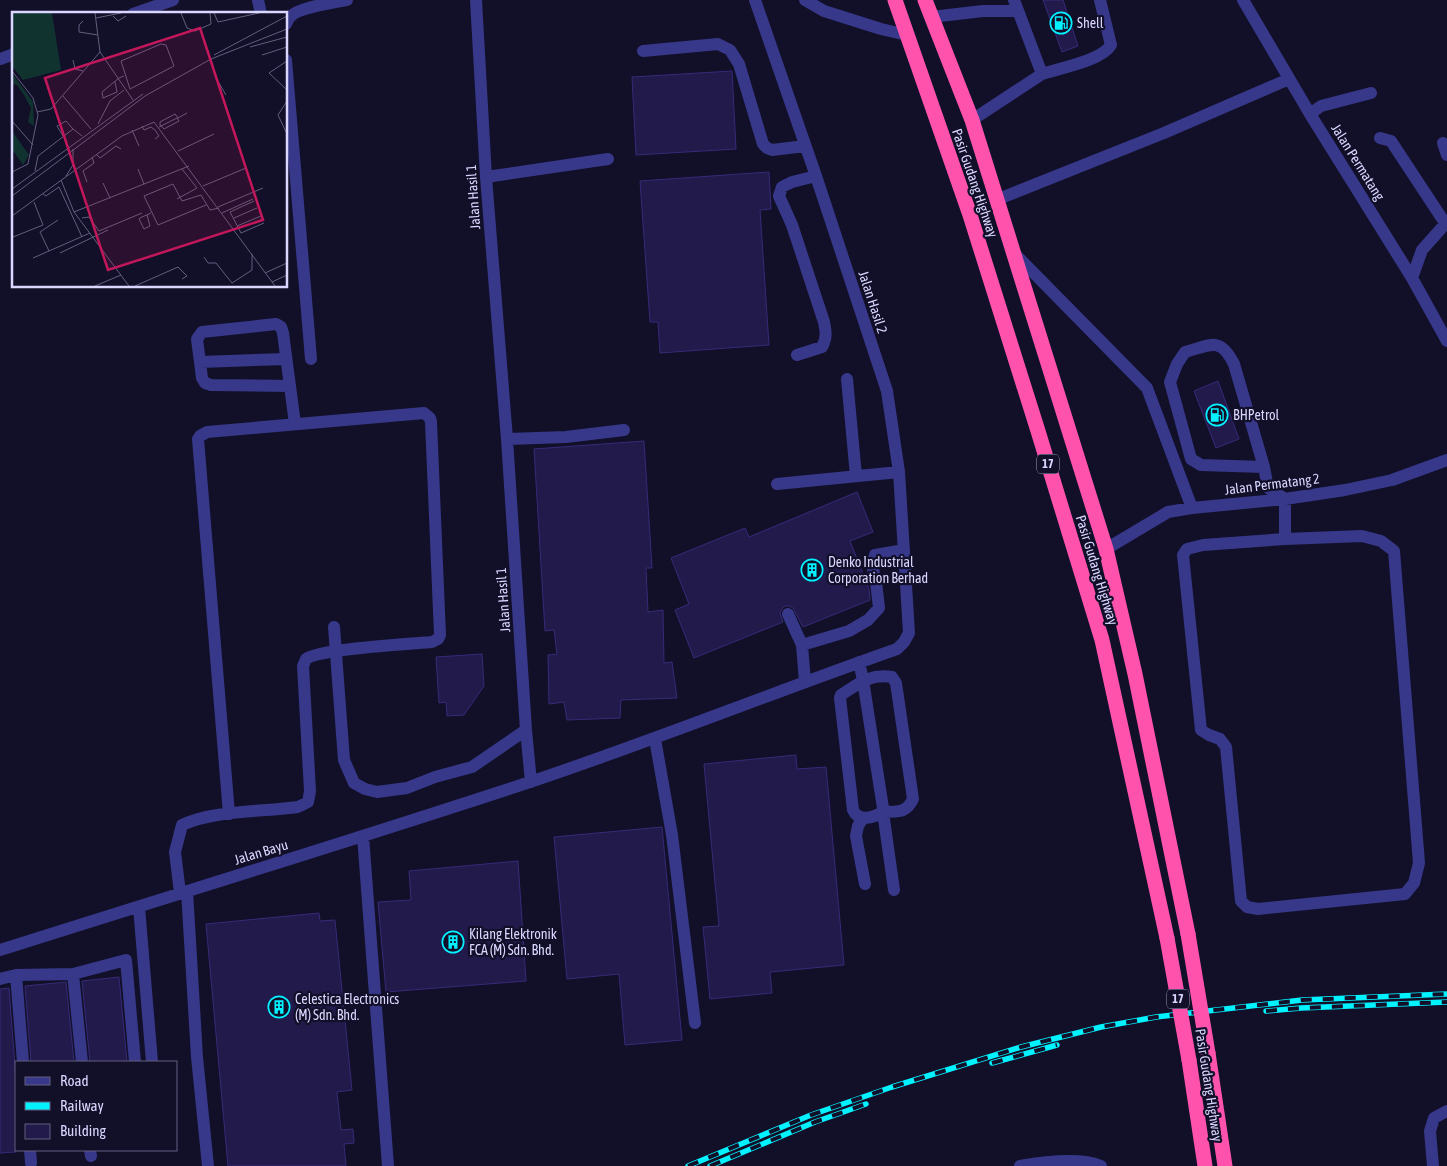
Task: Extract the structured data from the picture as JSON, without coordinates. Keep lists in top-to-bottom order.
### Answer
{
  "streets": {
    "highway": ["Pasir Gudang Highway", "17"],
    "street": [
      "Jalan Permatang",
      "Jalan Hasil 1",
      "Jalan Hasil 2",
      "Jalan Permatang 2",
      "Jalan Bayu"
    ]
  },
  "crossings": [
    ["Pasir Gudang Highway", "Jalan Permatang 2"],
    ["Jalan Hasil 1", "Jalan Bayu"]
  ],
  "places": {
    "fuel station": ["Shell", "BHPetrol"],
    "building": ["Denko Industrial Corporation Berhad", "Kilang Elektronik FCA (M) Sdn. Bhd.", "Celestica Electronics (M) Sdn. Bhd."]
  },
  "legend": ["Road", "Railway", "Building"]
}
